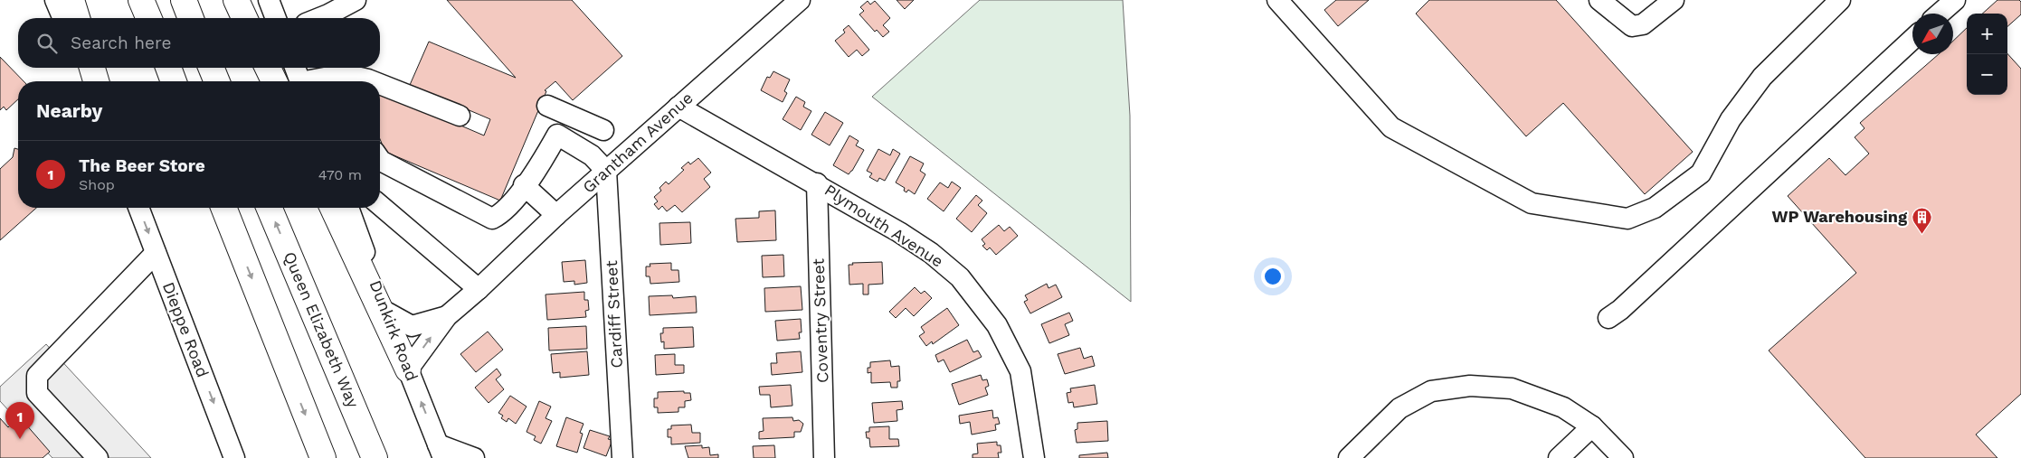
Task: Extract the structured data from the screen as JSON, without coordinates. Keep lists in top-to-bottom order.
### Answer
{
  "streets": {
    "highway": ["Queen Elizabeth Way"],
    "street": [
      "Grantham Avenue",
      "Plymouth Avenue",
      "Cardiff Street",
      "Coventry Street",
      "Dieppe Road",
      "Dunkirk Road"
    ]
  },
  "crossings": [
    ["Grantham Avenue", "Plymouth Avenue"],
    ["Grantham Avenue", "Cardiff Street"],
    ["Grantham Avenue", "Dunkirk Road"],
    ["Plymouth Avenue", "Coventry Street"]
  ],
  "one_way": ["Dieppe Road", "Dunkirk Road"],
  "places": {
    "building": ["WP Warehousing"]
  },
  "north": "bottom left",
  "page": {
    "map_buttons": ["+", "−"],
    "search": "Search here",
    "heading": "Nearby",
    "list": [
      {
        "mark": "1",
        "name": "The Beer Store",
        "note": "Shop",
        "value": "470 m"
      }
    ],
    "pins": "1"
  }
}
